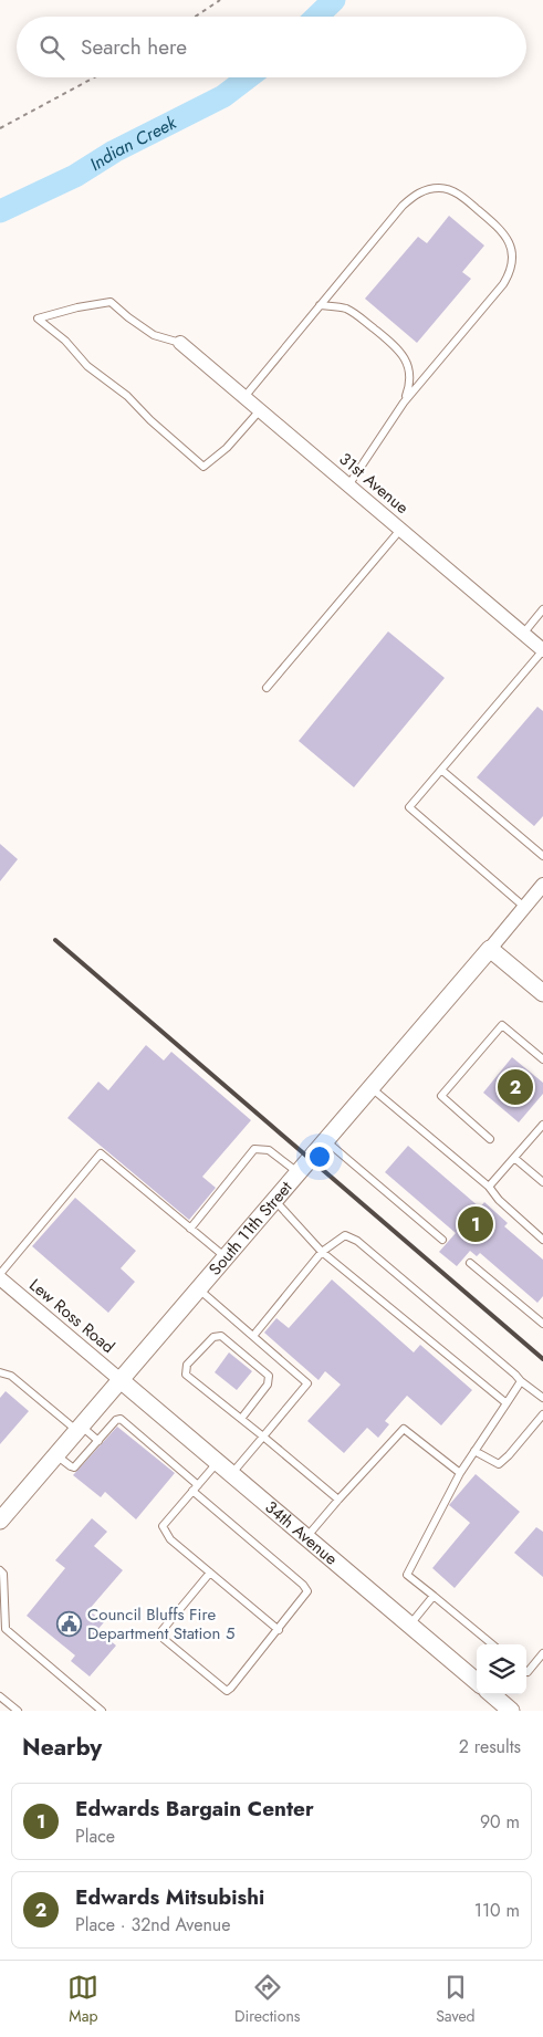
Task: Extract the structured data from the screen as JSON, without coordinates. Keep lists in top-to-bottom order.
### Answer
{
  "streets": {
    "street": [
      "31st Avenue",
      "South 11th Street",
      "Lew Ross Road",
      "34th Avenue"
    ]
  },
  "crossings": [
    ["South 11th Street", "Lew Ross Road"],
    ["South 11th Street", "34th Avenue"],
    ["Lew Ross Road", "34th Avenue"]
  ],
  "water": ["Indian Creek"],
  "places": {
    "public building": ["Council Bluffs Fire Department Station 5"]
  },
  "page": {
    "search": "Search here",
    "pins": ["2", "1"],
    "heading": ["Nearby", "2 results"],
    "list": [
      {
        "mark": "1",
        "name": "Edwards Bargain Center",
        "note": "Place",
        "value": "90 m"
      },
      {
        "mark": "2",
        "name": "Edwards Mitsubishi",
        "note": "Place · 32nd Avenue",
        "value": "110 m"
      }
    ],
    "nav": ["Map", "Directions", "Saved"]
  }
}
